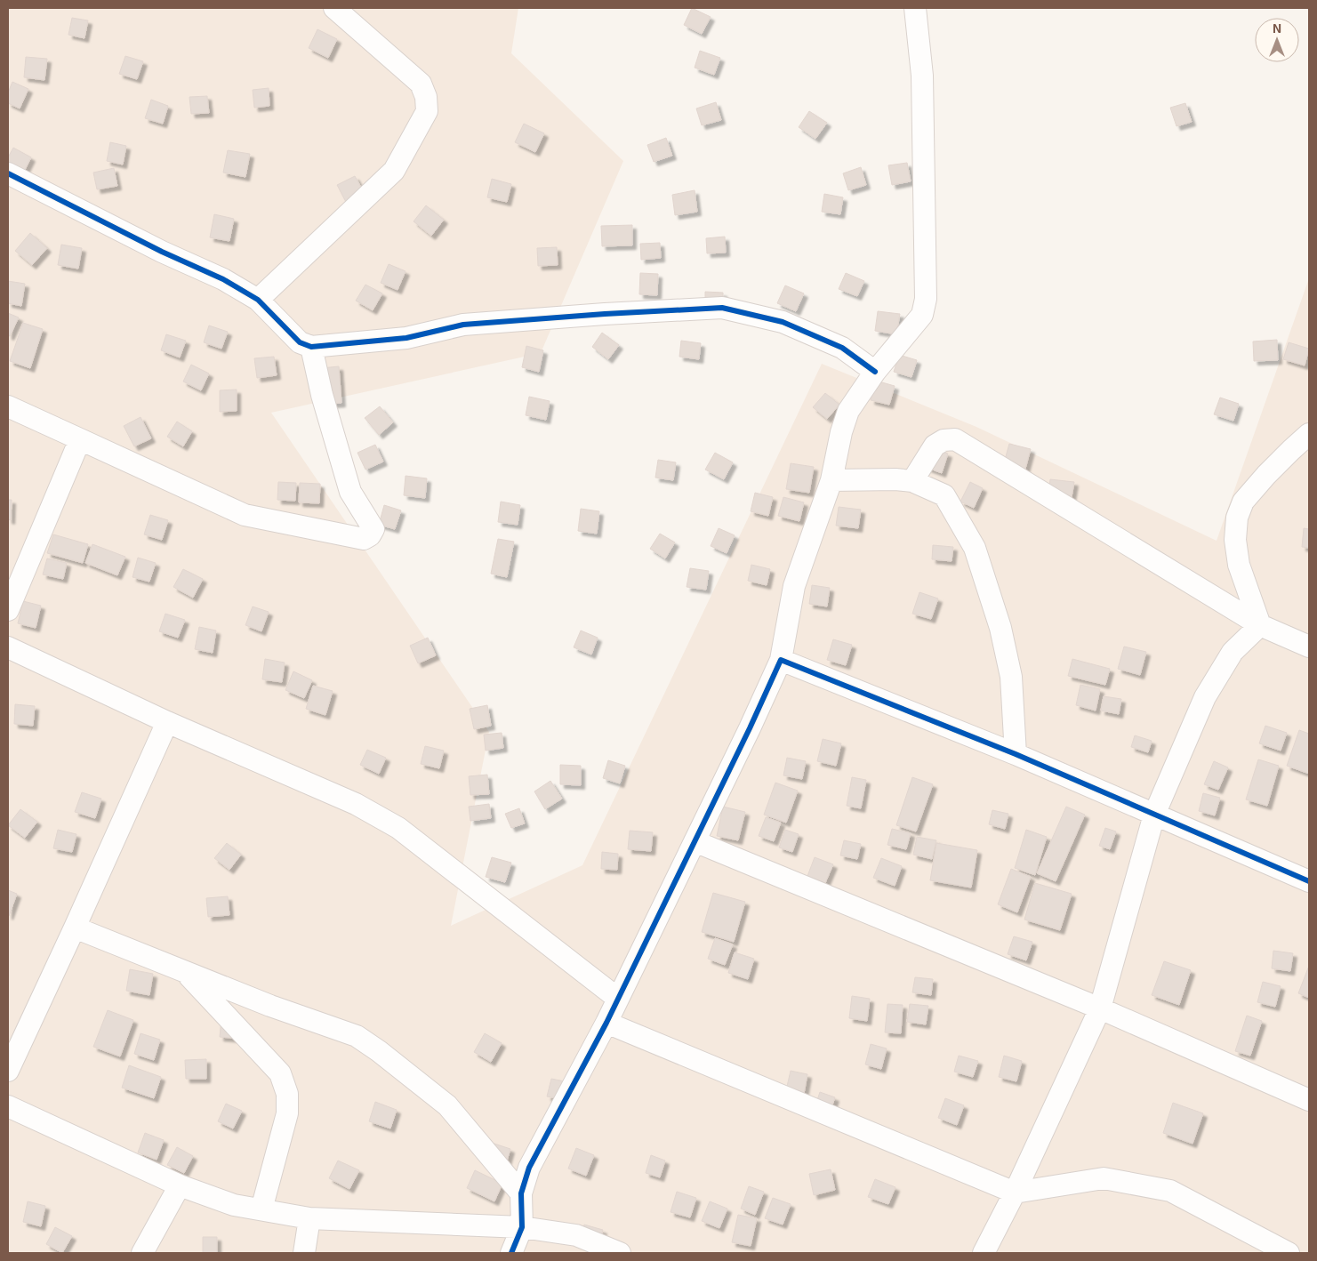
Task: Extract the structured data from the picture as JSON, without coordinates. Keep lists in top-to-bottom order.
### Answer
{
  "north": "top"
}
